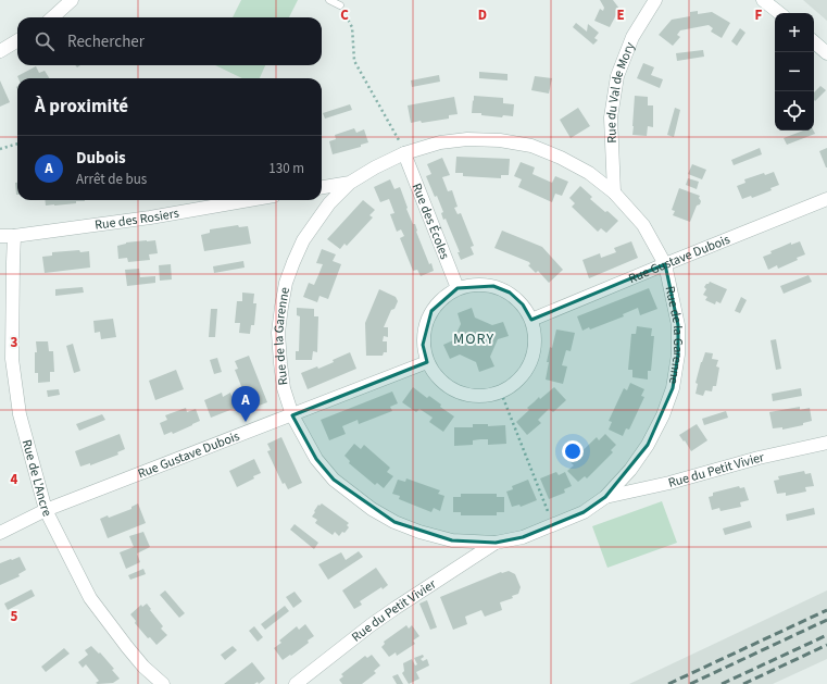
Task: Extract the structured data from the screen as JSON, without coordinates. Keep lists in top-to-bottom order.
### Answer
{
  "streets": {
    "street": [
      "Rue du Val de Mory",
      "Rue des Rosiers",
      "Rue des Écoles",
      "Rue Gustave Dubois",
      "Rue de la Garenne",
      "Rue du Petit Vivier",
      "Rue de L'Ancre"
    ]
  },
  "crossings": [
    ["Rue du Val de Mory", "Rue de la Garenne"],
    ["Rue des Rosiers", "Rue de L'Ancre"],
    ["Rue des Écoles", "Rue Gustave Dubois"],
    ["Rue des Écoles", "Rue de la Garenne"],
    ["Rue Gustave Dubois", "Rue de la Garenne"],
    ["Rue Gustave Dubois", "Rue de L'Ancre"],
    ["Rue de la Garenne", "Rue du Petit Vivier"]
  ],
  "districts": ["MORY"],
  "page": {
    "map_buttons": ["+", "−"],
    "search": "Rechercher",
    "heading": "À proximité",
    "list": [
      {
        "mark": "A",
        "name": "Dubois",
        "note": "Arrêt de bus",
        "value": "130 m"
      }
    ],
    "pins": "A"
  },
  "grid": {
    "columns": [
      "C",
      "D",
      "E",
      "F"
    ],
    "rows": ["3", "4", "5"]
  }
}
